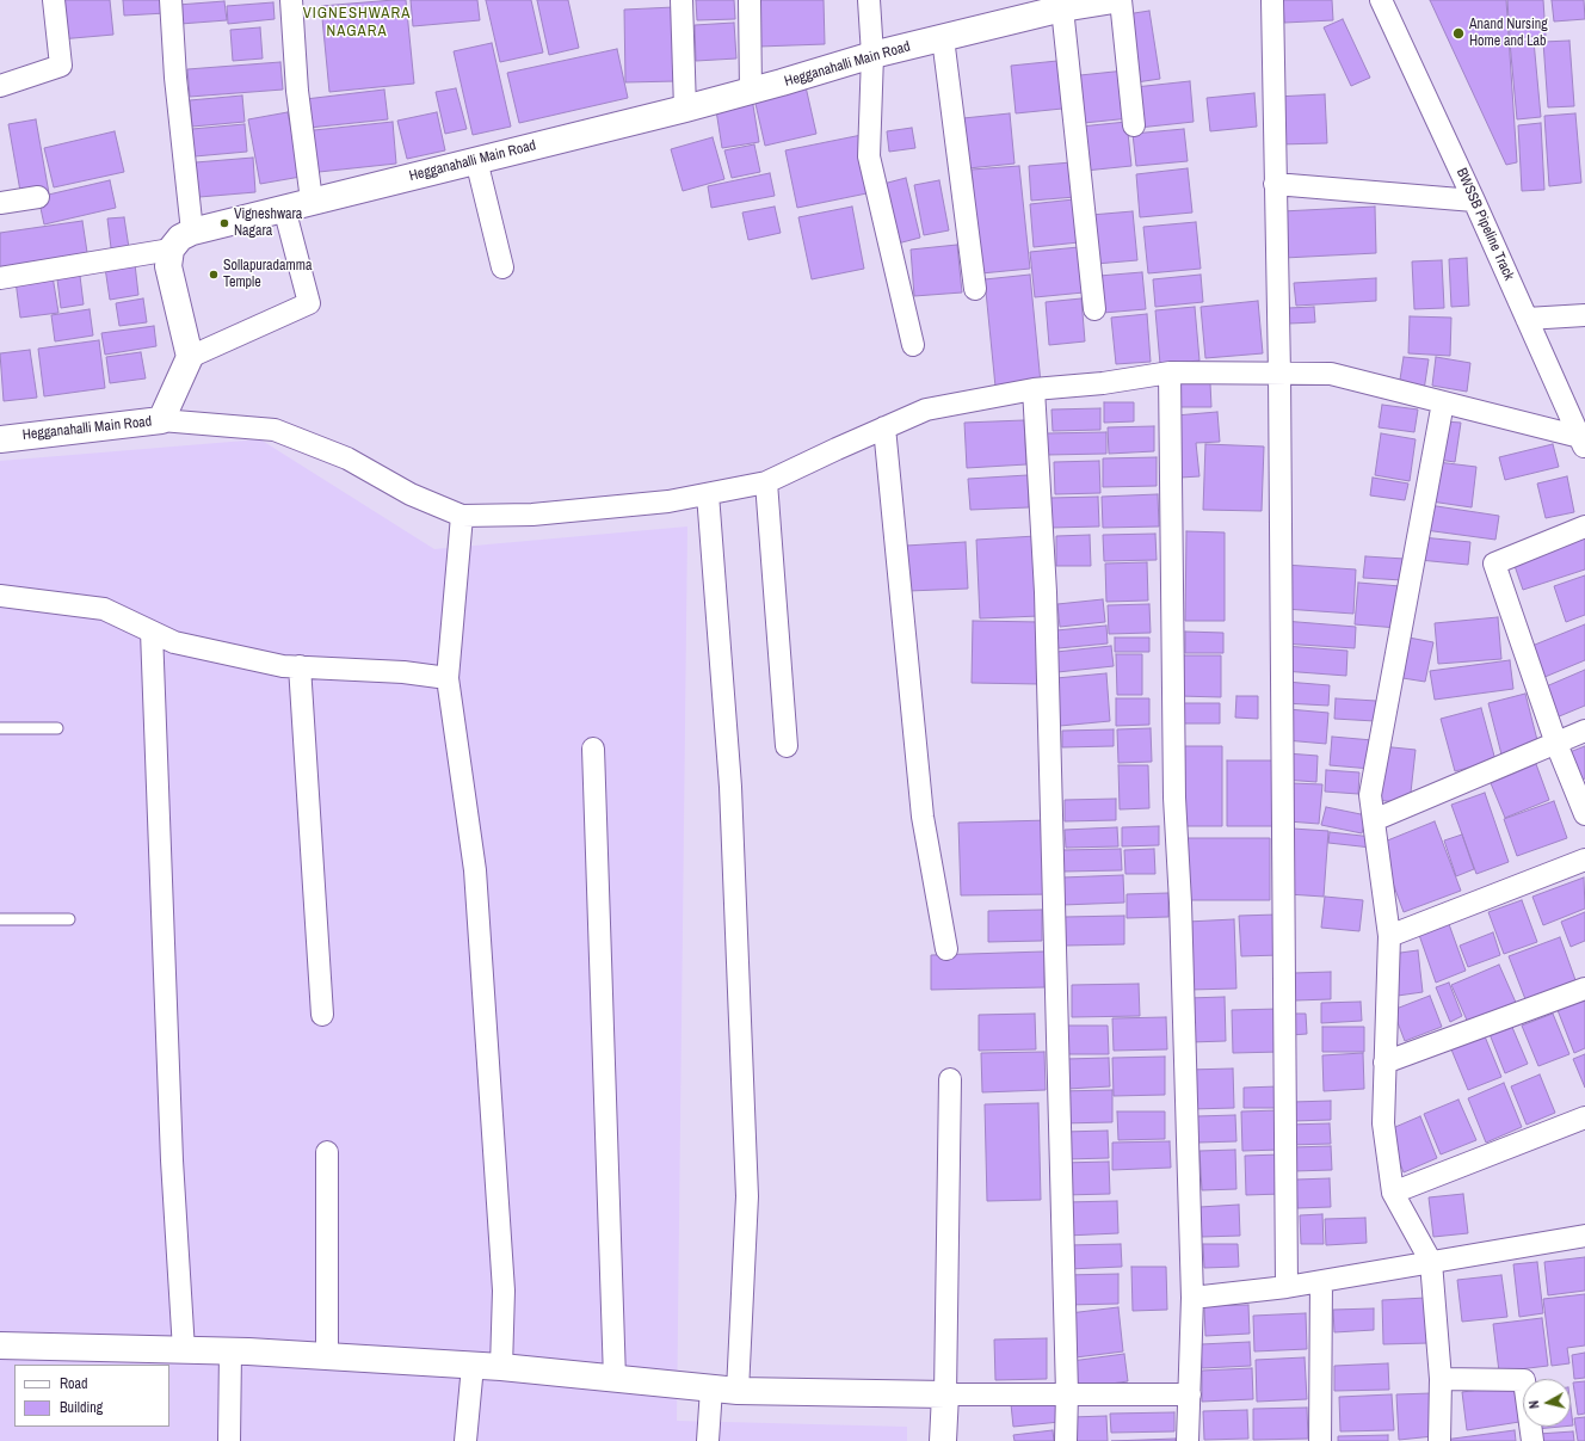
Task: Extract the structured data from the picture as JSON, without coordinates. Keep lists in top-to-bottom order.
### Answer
{
  "streets": {
    "main road": ["Hegganahalli Main Road"],
    "street": ["BWSSB Pipeline Track"]
  },
  "districts": ["VIGNESHWARA NAGARA"],
  "places": ["Anand Nursing Home and Lab", "Vigneshwara Nagara", "Sollapuradamma Temple"],
  "legend": ["Road", "Building"],
  "north": "left"
}
